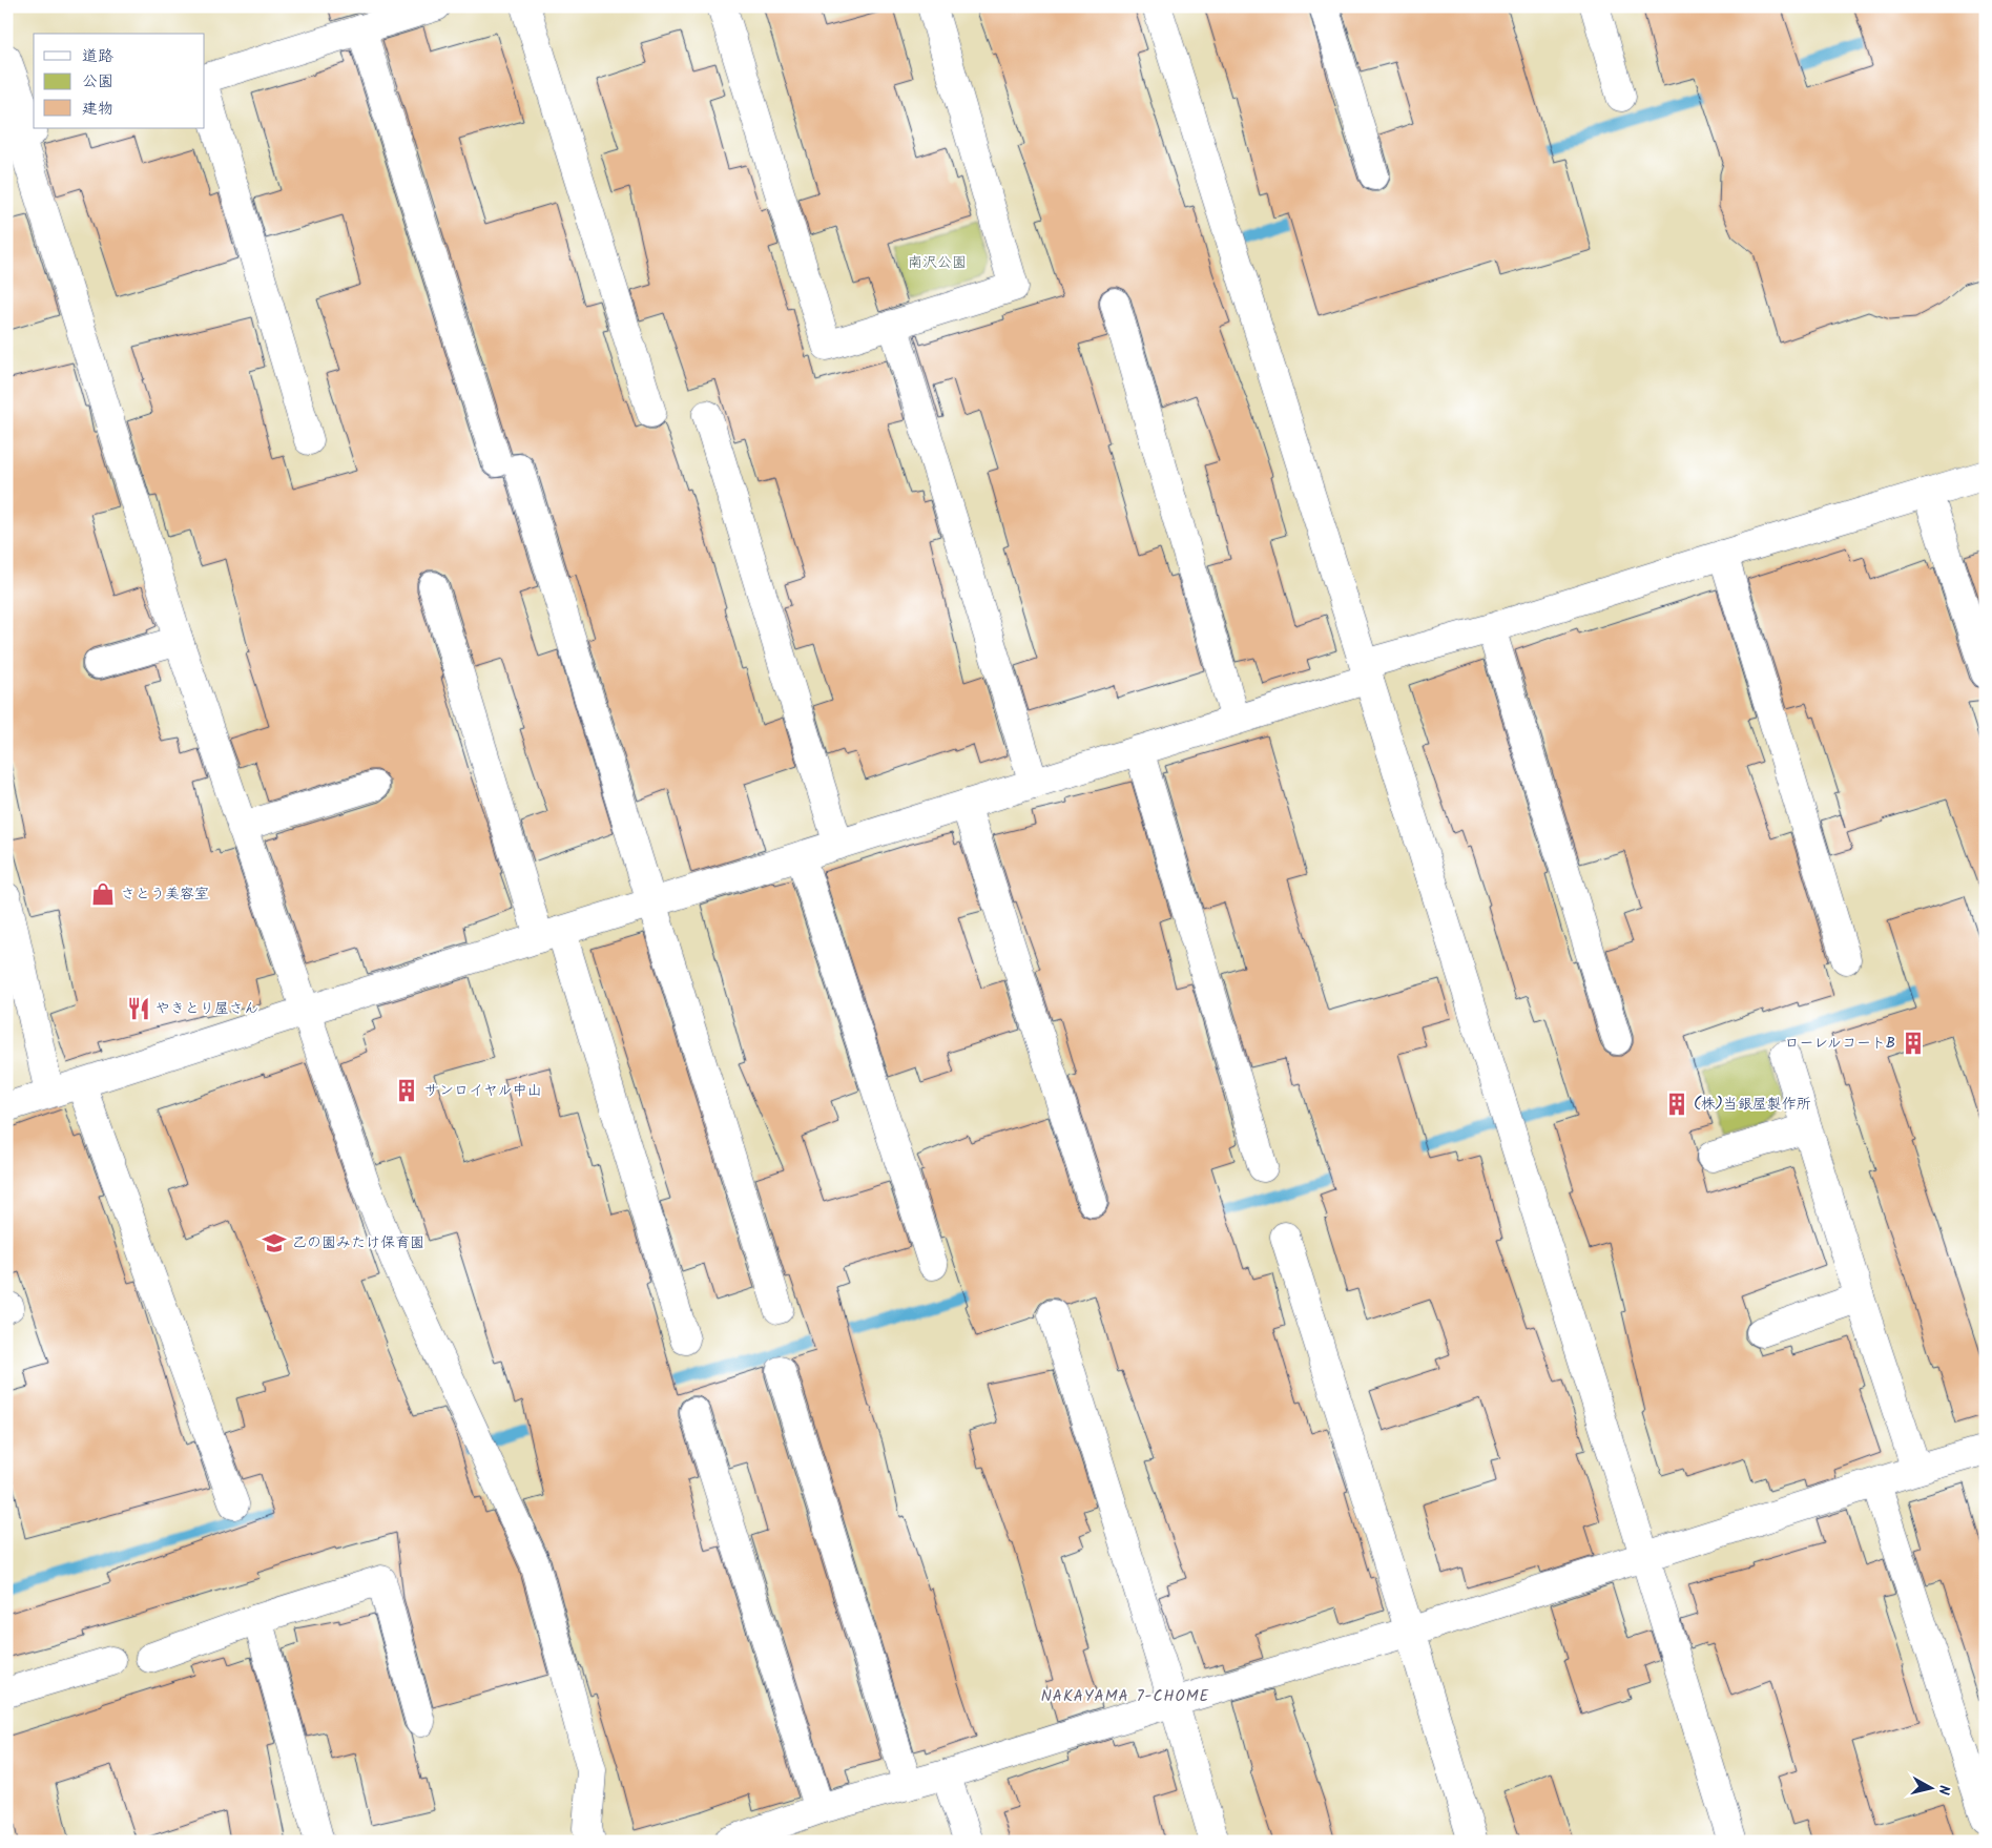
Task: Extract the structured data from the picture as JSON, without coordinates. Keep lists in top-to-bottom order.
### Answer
{
  "districts": ["NAKAYAMA 7-CHOME"],
  "parks": ["南沢公園"],
  "places": {
    "shop": ["さとう美容室"],
    "restaurant": ["やきとり屋さん"],
    "building": ["ローレルコートB", "サンロイヤル中山", "(株)当銀屋製作所"],
    "school or university": ["乙の園みたけ保育園"]
  },
  "legend": ["道路", "公園", "建物"],
  "north": "right"
}
